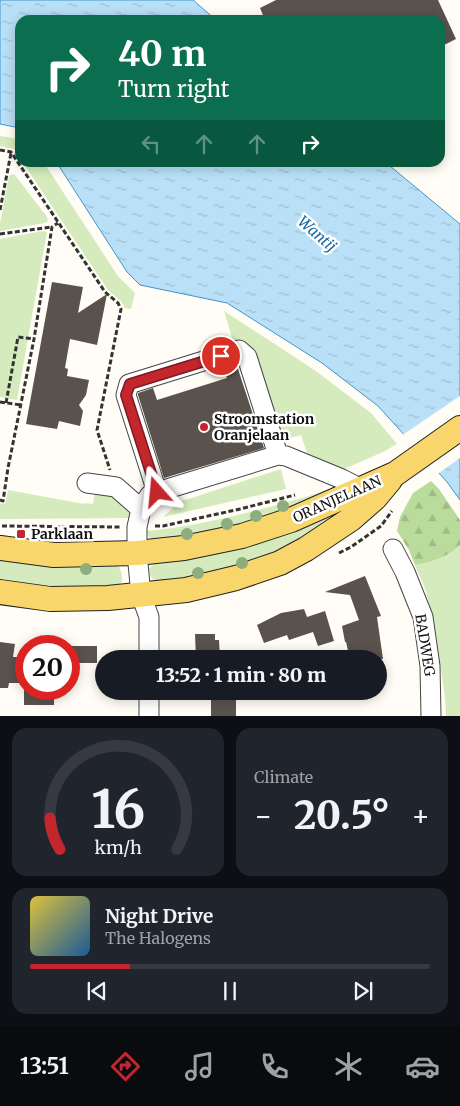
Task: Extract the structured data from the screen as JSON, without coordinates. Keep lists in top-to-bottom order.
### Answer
{
  "streets": {
    "main road": ["ORANJELAAN"],
    "street": ["BADWEG"]
  },
  "water": ["Wantij"],
  "places": {
    "other": ["Stroomstation Oranjelaan"],
    "transit": ["Parklaan"]
  },
  "page": {
    "turn": ["40 m", "Turn right"],
    "limit": "20",
    "trip": "13:52 · 1 min · 80 m",
    "tile": "Climate",
    "heat": ["−", "20.5°", "+"],
    "song": ["Night Drive", "The Halogens"],
    "tabs": "13:51",
    "gauge": ["16", "km/h"]
  }
}
